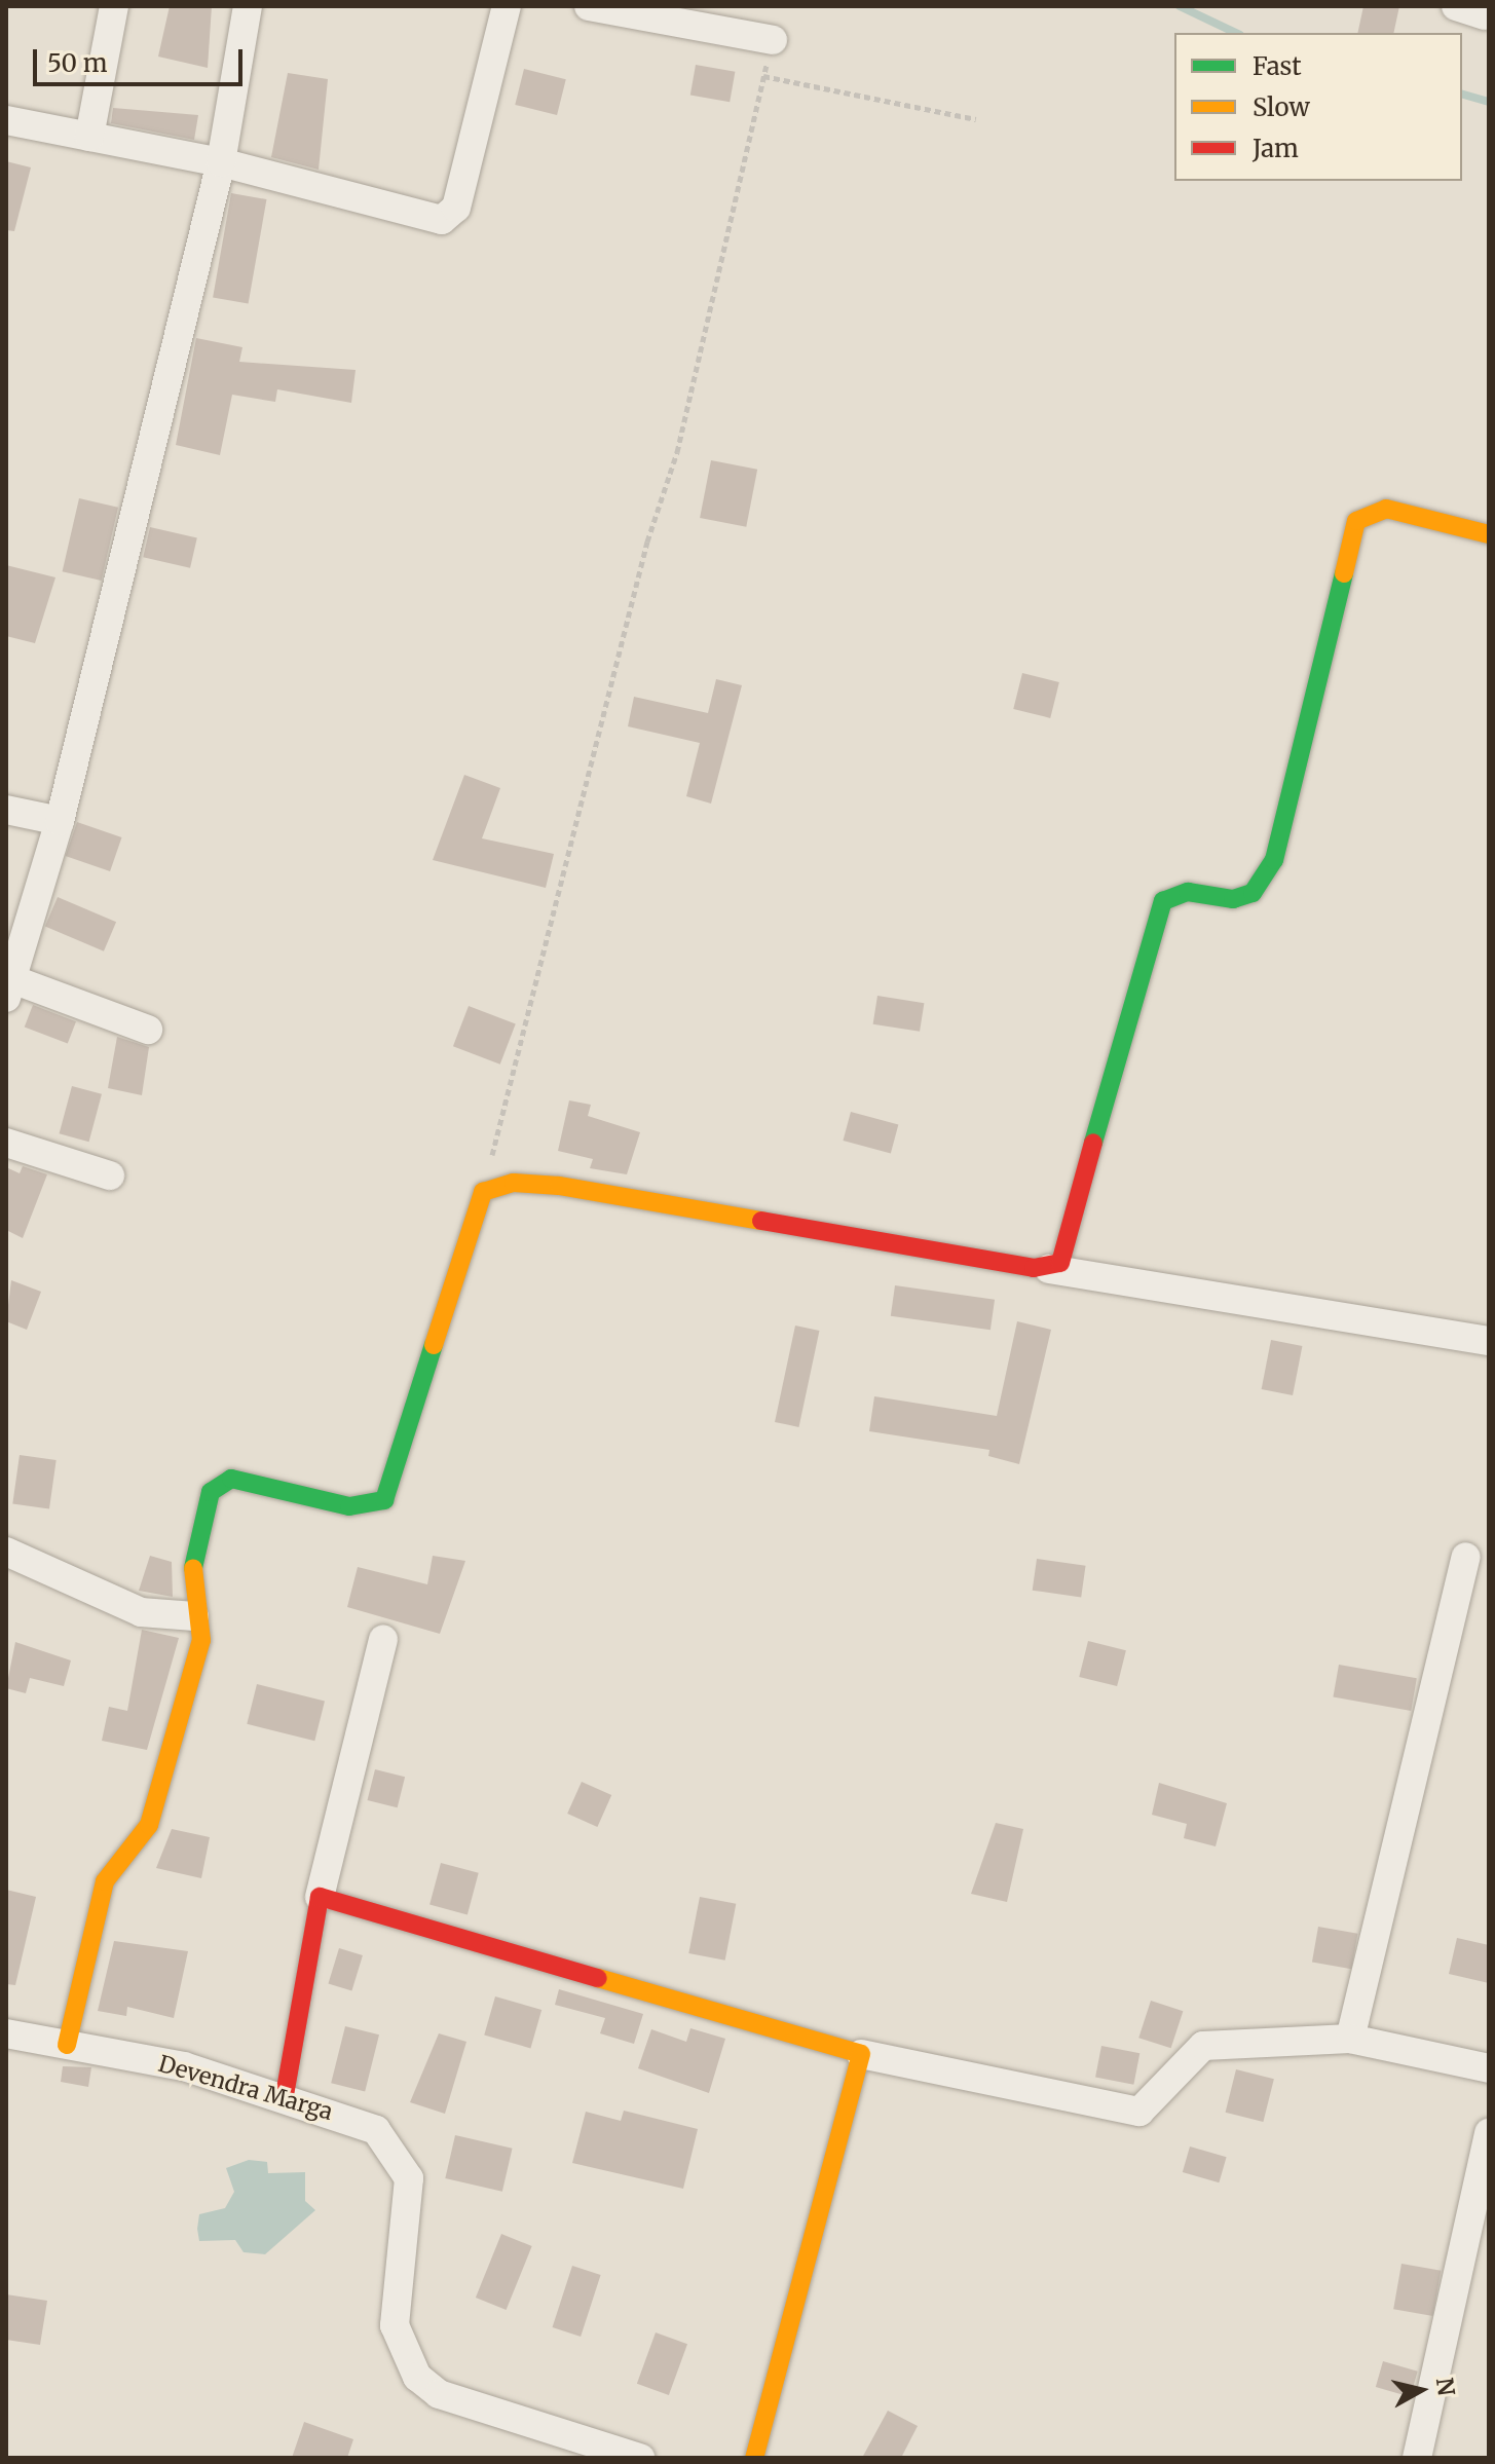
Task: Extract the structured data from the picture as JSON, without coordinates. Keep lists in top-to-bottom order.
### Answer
{
  "streets": {
    "street": ["Devendra Marga"]
  },
  "legend": ["Fast", "Slow", "Jam"],
  "scale_bar": "50 m",
  "north": "right"
}
